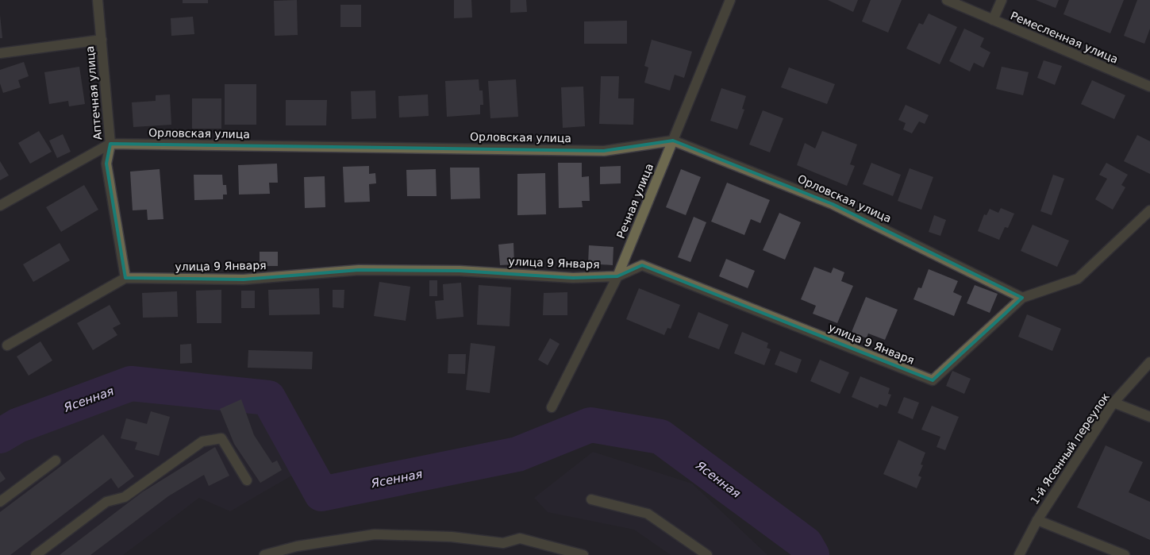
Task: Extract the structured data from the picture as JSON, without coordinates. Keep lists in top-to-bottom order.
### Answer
{
  "streets": {
    "street": [
      "Ремесленная улица",
      "Аптечная улица",
      "Орловская улица",
      "Речная улица",
      "улица 9 Января",
      "1-й Ясенный переулок"
    ]
  },
  "crossings": [
    ["Аптечная улица", "Орловская улица"],
    ["Аптечная улица", "улица 9 Января"],
    ["Орловская улица", "Речная улица"],
    ["Орловская улица", "улица 9 Января"],
    ["Речная улица", "улица 9 Января"]
  ],
  "water": ["Ясенная"]
}
